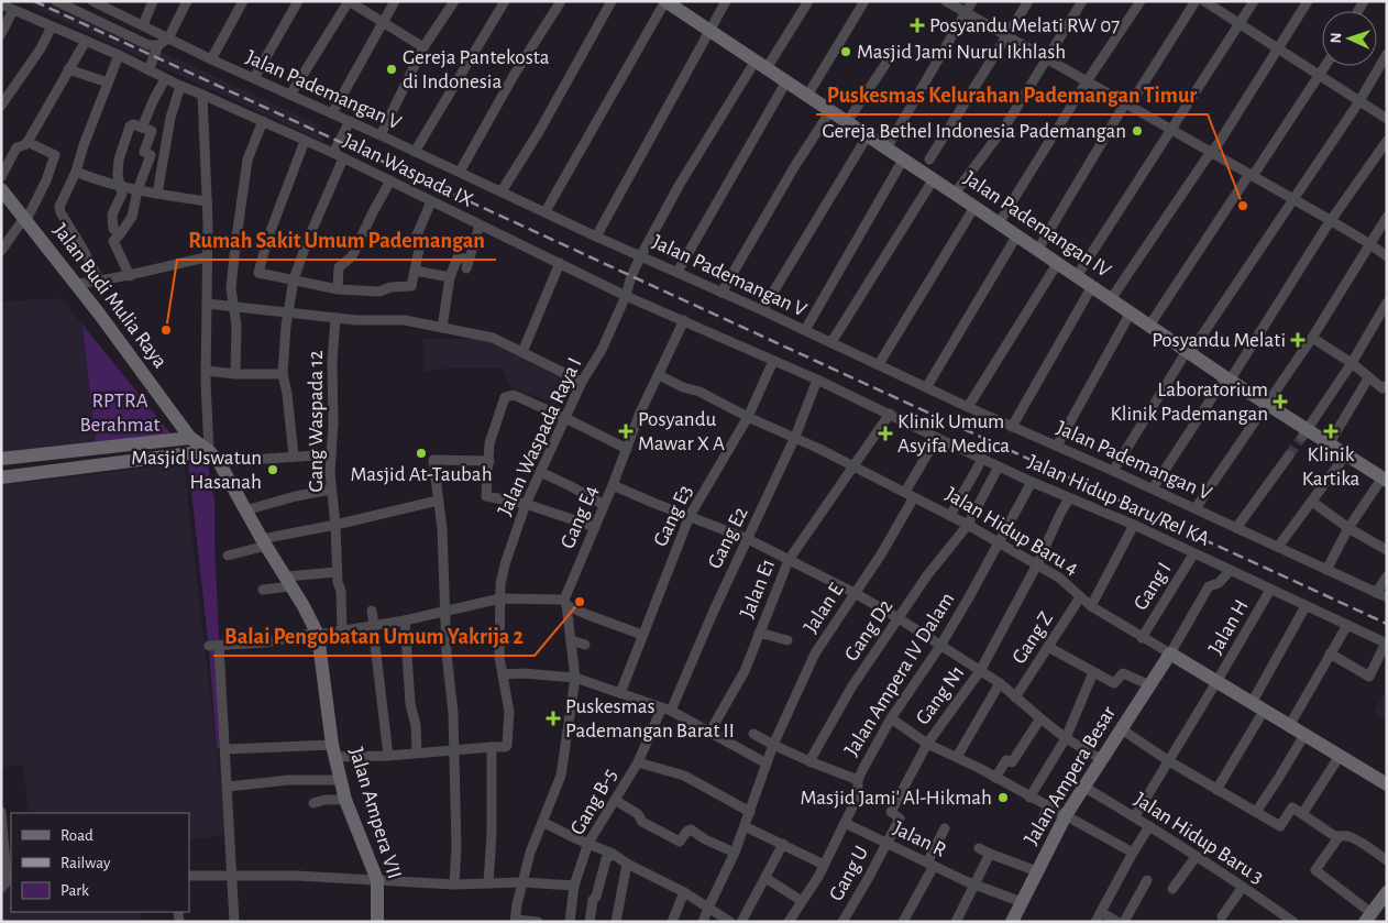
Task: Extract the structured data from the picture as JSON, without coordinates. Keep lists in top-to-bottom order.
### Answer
{
  "streets": {
    "street": [
      "Jalan Pademangan V",
      "Jalan Waspada IX",
      "Jalan Pademangan IV",
      "Jalan Budi Mulia Raya",
      "Gang Waspada 12",
      "Jalan Waspada Raya I",
      "Jalan Hidup Baru/Rel KA",
      "Gang E3",
      "Gang E4",
      "Jalan Hidup Baru 4",
      "Gang E2",
      "Gang I",
      "Jalan E1",
      "Jalan E",
      "Jalan H",
      "Gang D2",
      "Gang Z",
      "Jalan Ampera IV Dalam",
      "Gang N1",
      "Jalan Ampera Besar",
      "Gang B-5",
      "Jalan Ampera VII",
      "Jalan Hidup Baru 3",
      "Jalan R",
      "Gang U"
    ]
  },
  "crossings": [
    ["Jalan Pademangan V", "Jalan Waspada Raya I"],
    ["Jalan Waspada IX", "Jalan Waspada Raya I"],
    ["Jalan Waspada IX", "Jalan Hidup Baru/Rel KA"],
    ["Jalan Pademangan IV", "Jalan Waspada Raya I"],
    ["Jalan Budi Mulia Raya", "Jalan Ampera VII"],
    ["Jalan Waspada Raya I", "Jalan Hidup Baru/Rel KA"],
    ["Jalan Hidup Baru/Rel KA", "Gang E3"],
    ["Jalan Hidup Baru/Rel KA", "Gang E4"],
    ["Jalan Hidup Baru/Rel KA", "Gang E2"],
    ["Jalan Hidup Baru/Rel KA", "Gang I"],
    ["Jalan Hidup Baru/Rel KA", "Jalan E1"],
    ["Jalan Hidup Baru/Rel KA", "Jalan E"],
    ["Jalan Hidup Baru/Rel KA", "Jalan H"],
    ["Jalan Hidup Baru/Rel KA", "Gang D2"],
    ["Jalan Hidup Baru/Rel KA", "Jalan Ampera IV Dalam"],
    ["Jalan Hidup Baru/Rel KA", "Gang N1"],
    ["Gang E3", "Jalan Hidup Baru 4"],
    ["Gang E4", "Jalan Hidup Baru 4"],
    ["Jalan Hidup Baru 4", "Gang E2"],
    ["Jalan Hidup Baru 4", "Gang I"],
    ["Jalan Hidup Baru 4", "Jalan E1"],
    ["Jalan Hidup Baru 4", "Jalan E"],
    ["Jalan Hidup Baru 4", "Jalan H"],
    ["Jalan Hidup Baru 4", "Gang D2"],
    ["Jalan Hidup Baru 4", "Gang Z"],
    ["Jalan Hidup Baru 4", "Jalan Ampera IV Dalam"],
    ["Jalan Hidup Baru 4", "Gang N1"],
    ["Jalan Hidup Baru 4", "Jalan Ampera Besar"],
    ["Gang E2", "Gang B-5"],
    ["Jalan E", "Jalan Ampera IV Dalam"],
    ["Jalan H", "Jalan Hidup Baru 3"],
    ["Gang D2", "Jalan Ampera IV Dalam"],
    ["Gang N1", "Jalan R"],
    ["Gang N1", "Gang U"],
    ["Jalan Ampera Besar", "Jalan Hidup Baru 3"],
    ["Jalan Ampera Besar", "Jalan R"],
    ["Jalan R", "Gang U"]
  ],
  "parks": ["RPTRA Berahmat"],
  "places": {
    "health": [
      "Posyandu Melati RW 07",
      "Posyandu Melati",
      "Laboratorium Klinik Pademangan",
      "Posyandu Mawar X A",
      "Klinik Kartika",
      "Klinik Umum Asyifa Medica",
      "Puskesmas Pademangan Barat II"
    ],
    "other": [
      "Masjid Jami Nurul Ikhlash",
      "Gereja Pantekosta di Indonesia",
      "Gereja Bethel Indonesia Pademangan",
      "Puskesmas Kelurahan Pademangan Timur",
      "Rumah Sakit Umum Pademangan",
      "Masjid At-Taubah",
      "Masjid Uswatun Hasanah",
      "Balai Pengobatan Umum Yakrija 2",
      "Masjid Jami' Al-Hikmah"
    ]
  },
  "legend": ["Road", "Railway", "Park"],
  "north": "left"
}
